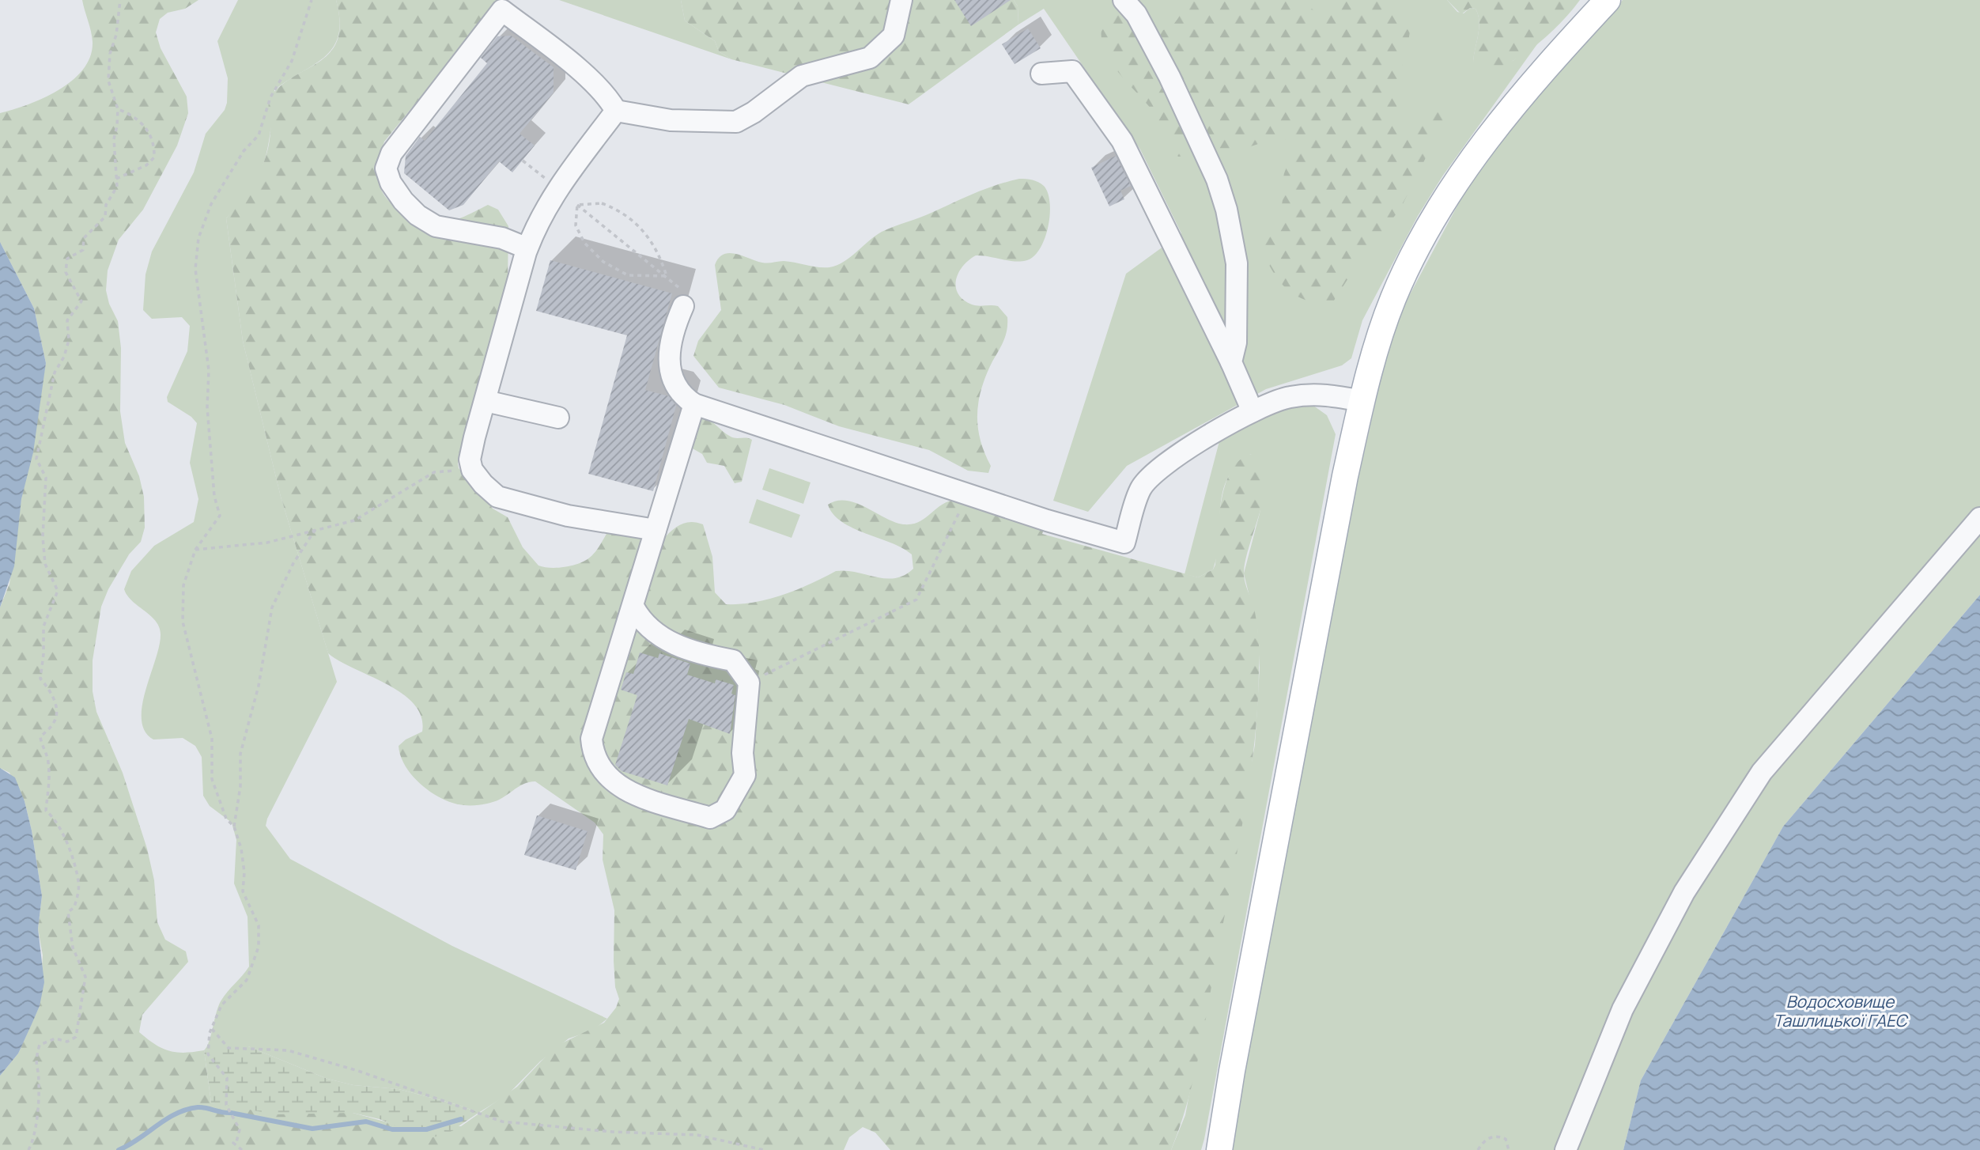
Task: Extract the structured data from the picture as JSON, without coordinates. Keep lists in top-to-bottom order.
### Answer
{
  "water": ["Водосховище Ташлицької ГАЕС"]
}
